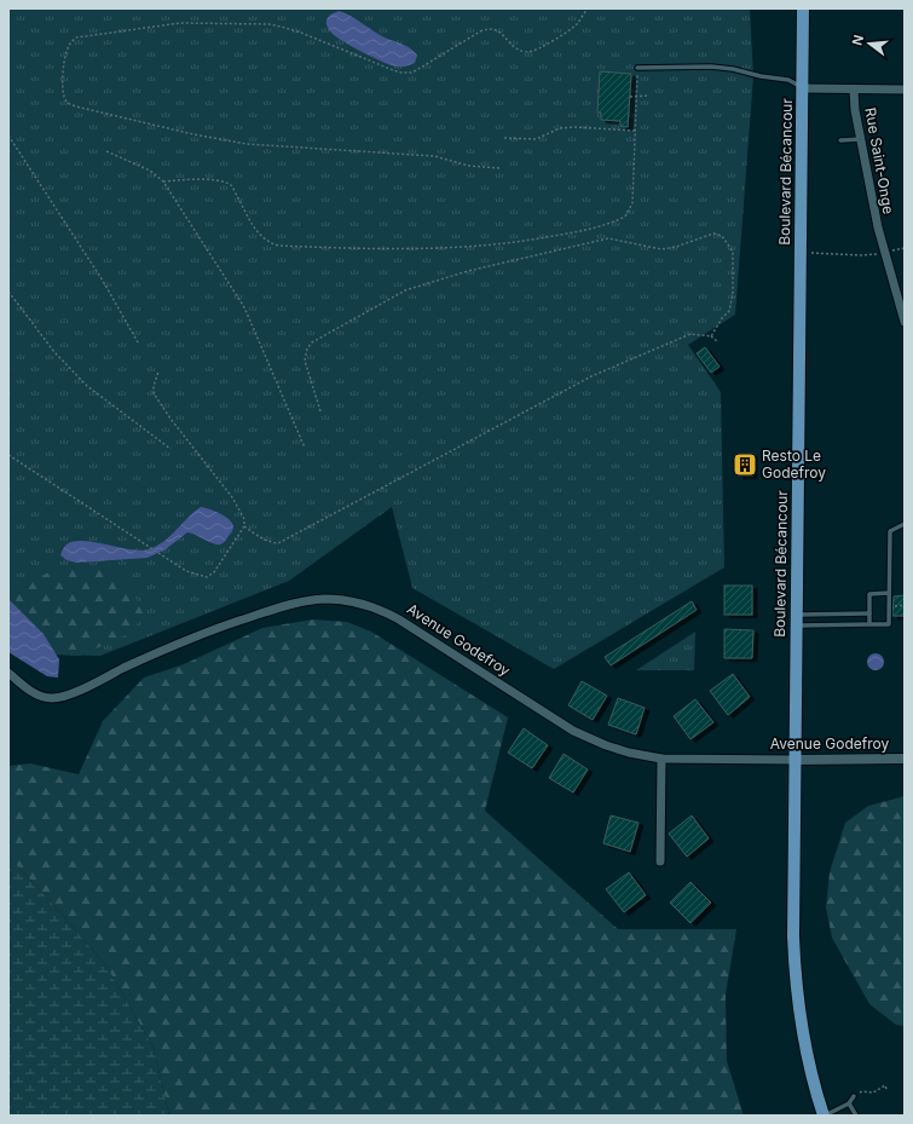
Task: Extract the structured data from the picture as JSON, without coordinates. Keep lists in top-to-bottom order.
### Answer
{
  "streets": {
    "main road": ["Boulevard Bécancour"],
    "street": ["Rue Saint-Onge", "Avenue Godefroy"]
  },
  "crossings": [
    ["Boulevard Bécancour", "Avenue Godefroy"]
  ],
  "places": {
    "building": ["Resto Le Godefroy"]
  },
  "north": "left"
}
